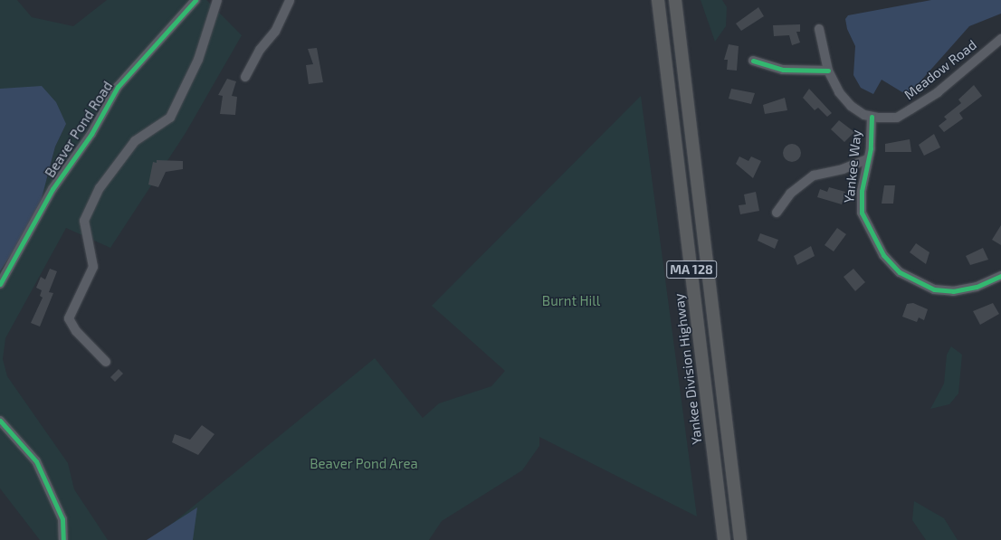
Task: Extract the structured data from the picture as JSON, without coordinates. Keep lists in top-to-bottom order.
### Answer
{
  "streets": {
    "highway": ["MA 128", "Yankee Division Highway"],
    "street": ["Meadow Road", "Beaver Pond Road", "Yankee Way"]
  },
  "crossings": [
    ["Meadow Road", "Yankee Way"]
  ],
  "parks": ["Burnt Hill", "Beaver Pond Area"]
}
